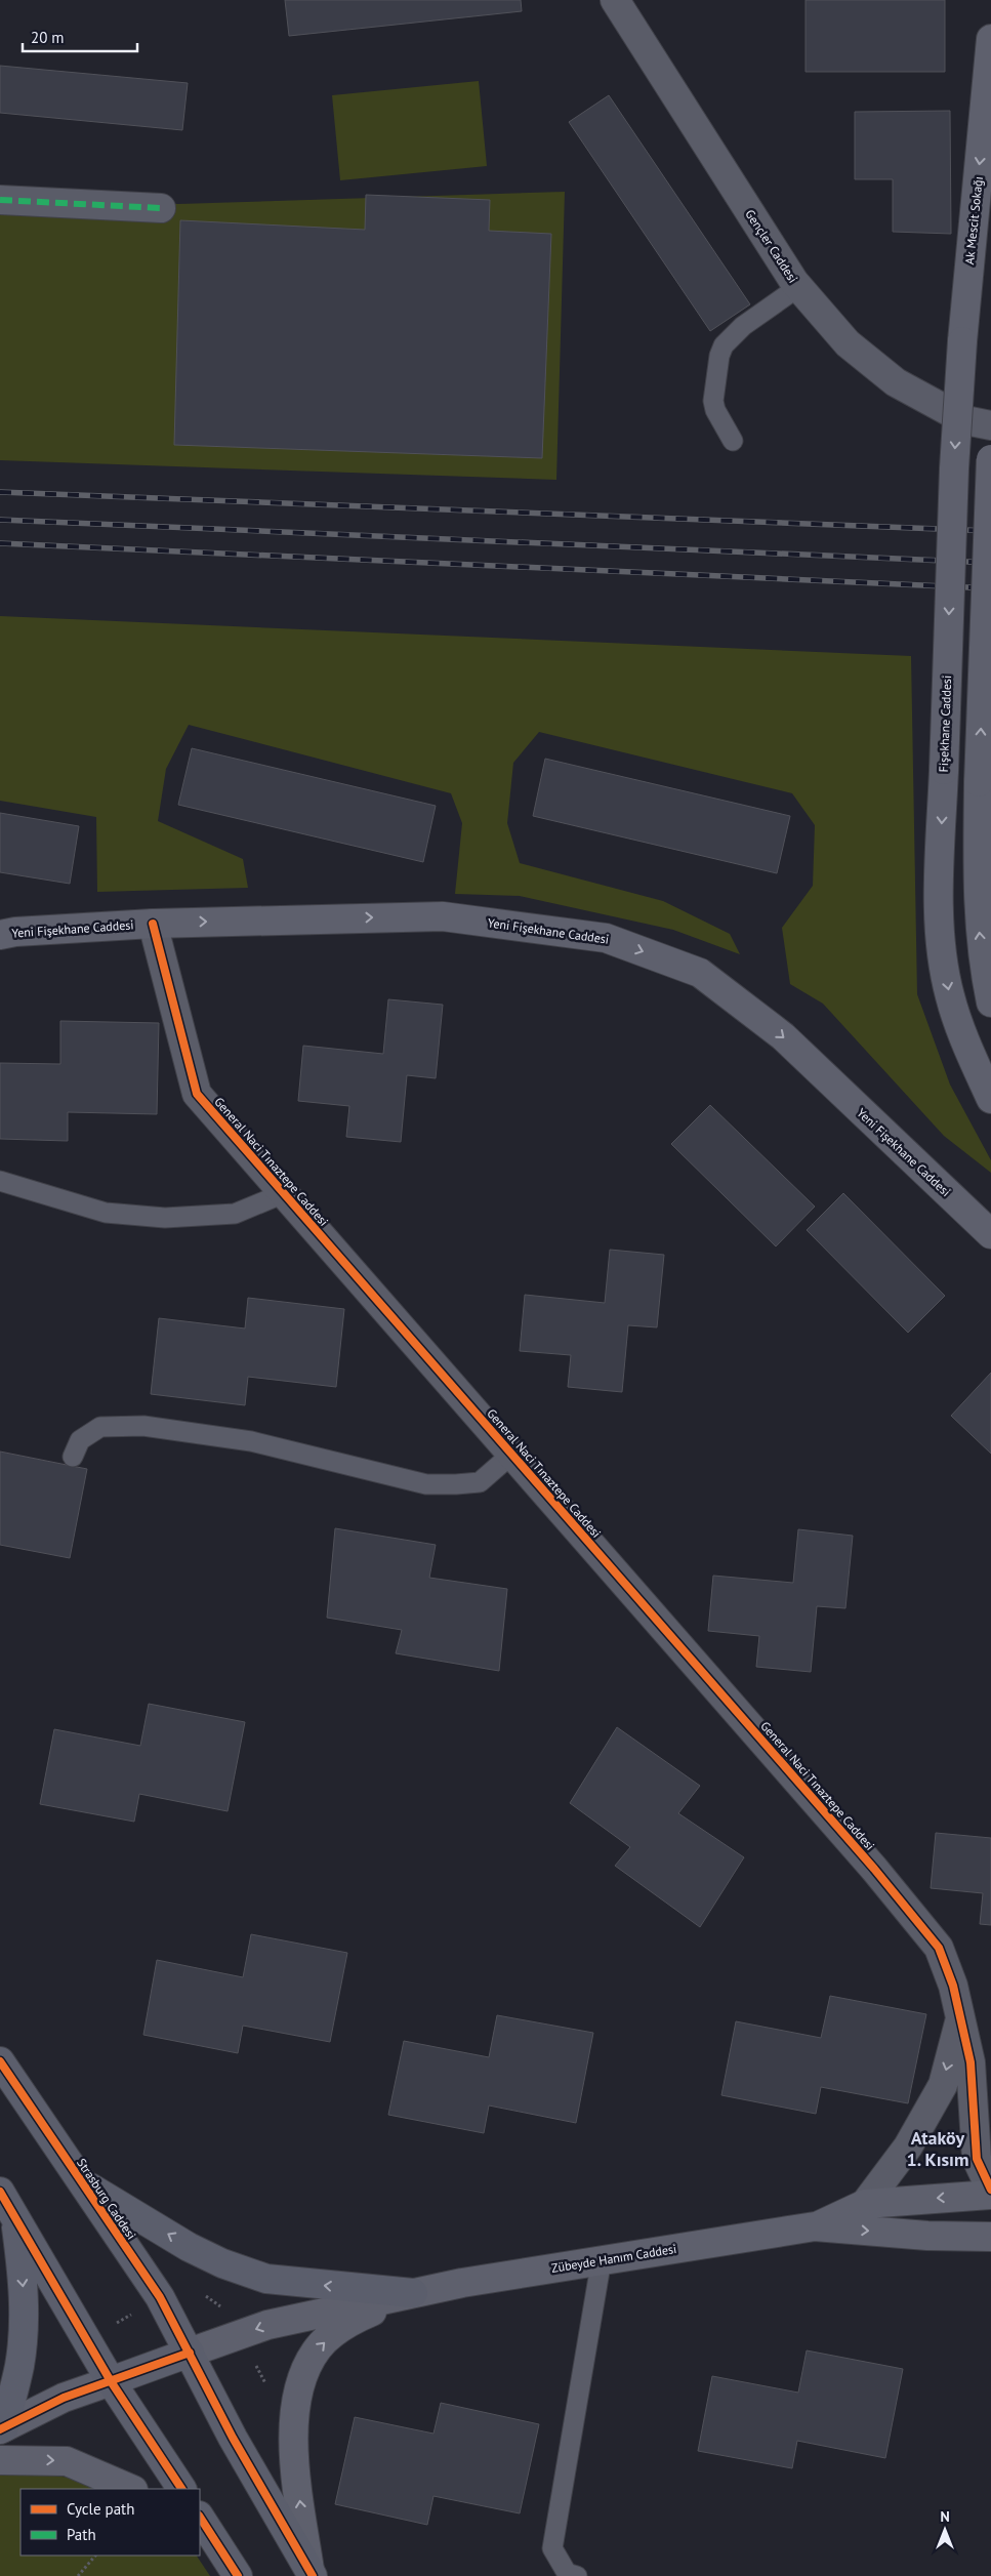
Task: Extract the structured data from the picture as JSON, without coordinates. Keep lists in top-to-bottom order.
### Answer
{
  "streets": {
    "main road": [
      "Ak Mescit Sokağı",
      "Fişekhane Caddesi",
      "Yeni Fişekhane Caddesi",
      "Strasburg Caddesi",
      "Zübeyde Hanım Caddesi"
    ],
    "street": ["Gençler Caddesi", "General Naci Tınaztepe Caddesi"]
  },
  "crossings": [
    ["Ak Mescit Sokağı", "Fişekhane Caddesi"],
    ["Yeni Fişekhane Caddesi", "General Naci Tınaztepe Caddesi"],
    ["Strasburg Caddesi", "Zübeyde Hanım Caddesi"]
  ],
  "one_way": ["Ak Mescit Sokağı", "Yeni Fişekhane Caddesi"],
  "districts": ["Ataköy 1. Kısım"],
  "legend": ["Cycle path", "Path"],
  "scale_bar": "20 m",
  "north": "top"
}
